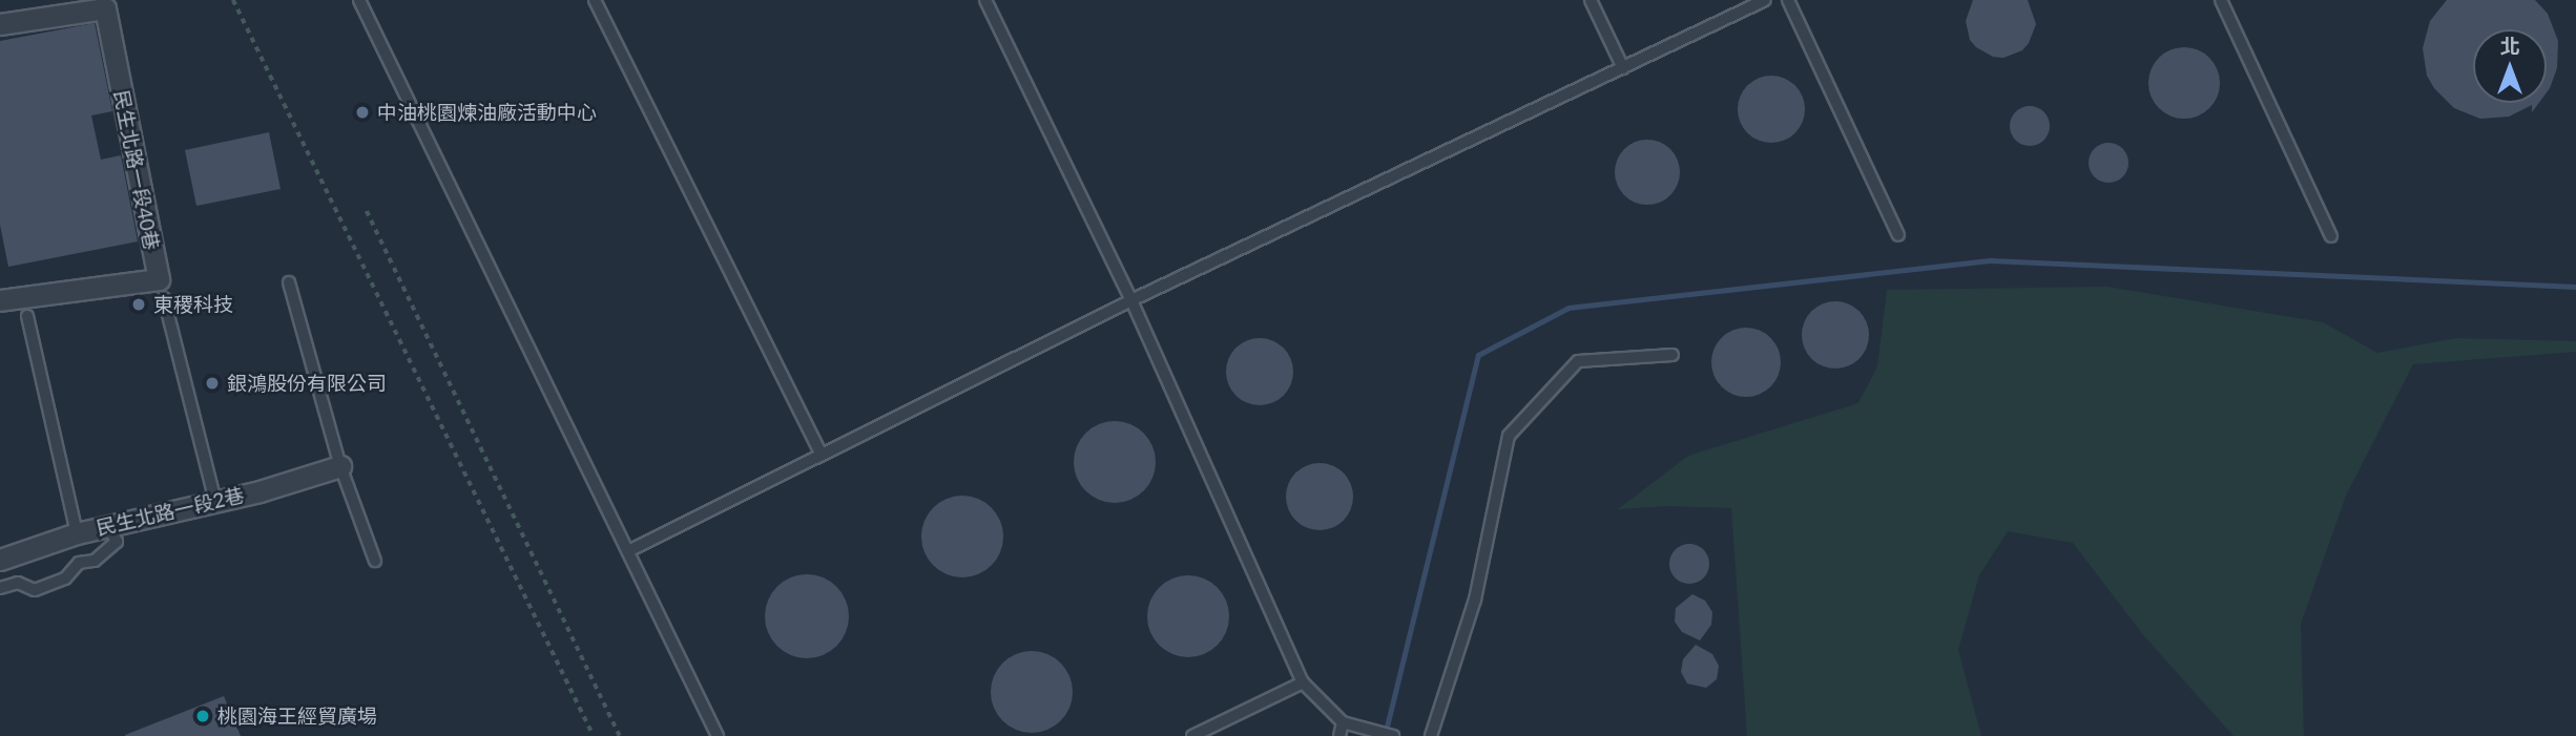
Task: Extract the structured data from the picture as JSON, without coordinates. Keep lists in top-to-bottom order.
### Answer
{
  "streets": {
    "street": ["民生北路一段40巷", "民生北路一段2巷"]
  },
  "places": [
    "中油桃園煉油廠活動中心",
    "東稷科技",
    "銀鴻股份有限公司",
    "桃園海王經貿廣場"
  ],
  "north": "top"
}
